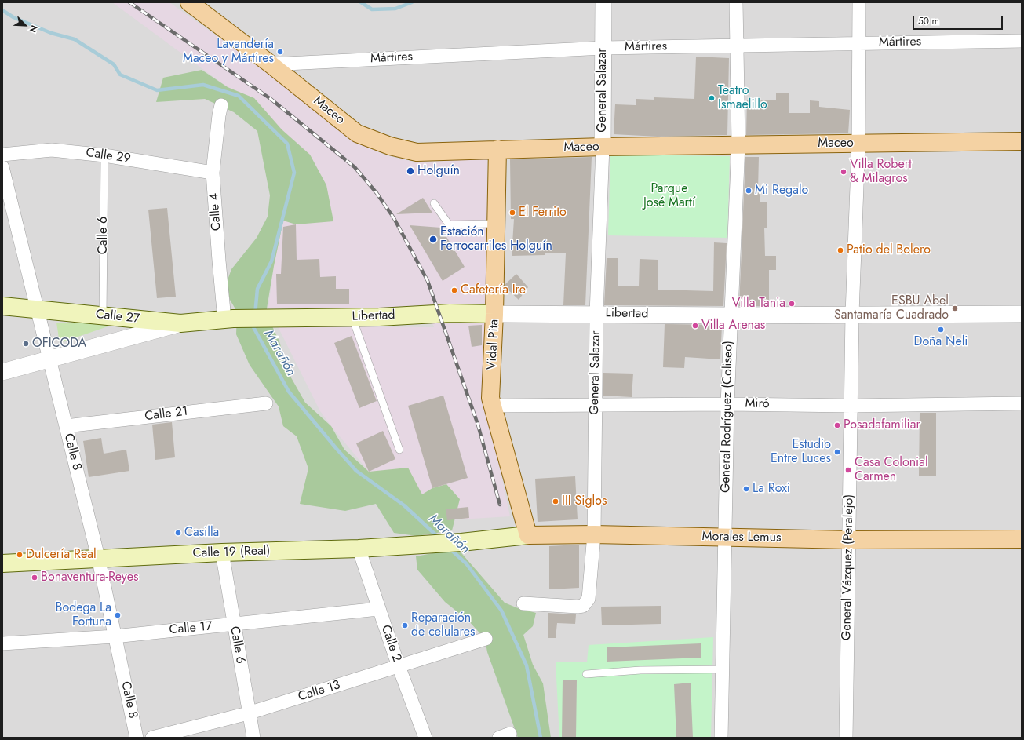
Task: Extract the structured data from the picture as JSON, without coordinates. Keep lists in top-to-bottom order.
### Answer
{
  "streets": {
    "main road": [
      "Maceo",
      "Libertad",
      "Calle 27",
      "Vidal Pita",
      "Morales Lemus",
      "Calle 19 (Real)"
    ],
    "street": [
      "Mártires",
      "General Salazar",
      "Calle 29",
      "Calle 4",
      "Calle 6",
      "Miró",
      "Calle 21",
      "General Rodríguez (Coliseo)",
      "Calle 8",
      "General Vázquez (Peralejo)",
      "Calle 17",
      "Calle 2",
      "Calle 13"
    ]
  },
  "crossings": [
    ["Mártires", "General Salazar"],
    ["Mártires", "Maceo"],
    ["Mártires", "General Rodríguez (Coliseo)"],
    ["Mártires", "General Vázquez (Peralejo)"],
    ["General Salazar", "Maceo"],
    ["General Salazar", "Libertad"],
    ["General Salazar", "Miró"],
    ["General Salazar", "Morales Lemus"],
    ["Maceo", "Vidal Pita"],
    ["Maceo", "General Rodríguez (Coliseo)"],
    ["Maceo", "General Vázquez (Peralejo)"],
    ["Calle 29", "Calle 4"],
    ["Calle 29", "Calle 6"],
    ["Calle 4", "Libertad"],
    ["Calle 4", "Calle 27"],
    ["Calle 6", "Calle 27"],
    ["Calle 6", "Calle 19 (Real)"],
    ["Calle 6", "Calle 17"],
    ["Calle 6", "Calle 13"],
    ["Libertad", "Calle 27"],
    ["Libertad", "Vidal Pita"],
    ["Libertad", "General Rodríguez (Coliseo)"],
    ["Libertad", "General Vázquez (Peralejo)"],
    ["Calle 27", "Calle 8"],
    ["Vidal Pita", "Miró"],
    ["Vidal Pita", "Morales Lemus"],
    ["Miró", "General Rodríguez (Coliseo)"],
    ["Miró", "General Vázquez (Peralejo)"],
    ["Calle 21", "Calle 8"],
    ["General Rodríguez (Coliseo)", "Morales Lemus"],
    ["Calle 8", "Calle 19 (Real)"],
    ["Calle 8", "Calle 17"],
    ["Morales Lemus", "Calle 19 (Real)"],
    ["Morales Lemus", "General Vázquez (Peralejo)"],
    ["Calle 19 (Real)", "Calle 2"],
    ["Calle 17", "Calle 2"],
    ["Calle 2", "Calle 13"]
  ],
  "water": ["Marañón"],
  "parks": ["Parque José Martí"],
  "places": [
    "Lavandería Maceo y Mártires",
    "Teatro Ismaelillo",
    "Holguín",
    "Villa Robert & Milagros",
    "Mi Regalo",
    "El Ferrito",
    "Estación Ferrocarriles Holguín",
    "Patio del Bolero",
    "Cafetería Ire",
    "Villa Tania",
    "ESBU Abel Santamaría Cuadrado",
    "Villa Arenas",
    "Doña Neli",
    "OFICODA",
    "Posadafamiliar",
    "Estudio Entre Luces",
    "Casa Colonial Carmen",
    "La Roxi",
    "III Siglos",
    "Casilla",
    "Dulcería Real",
    "Bonaventura-Reyes",
    "Bodega La Fortuna",
    "Reparación de celulares"
  ],
  "scale_bar": "50 m",
  "north": "bottom right"
}
